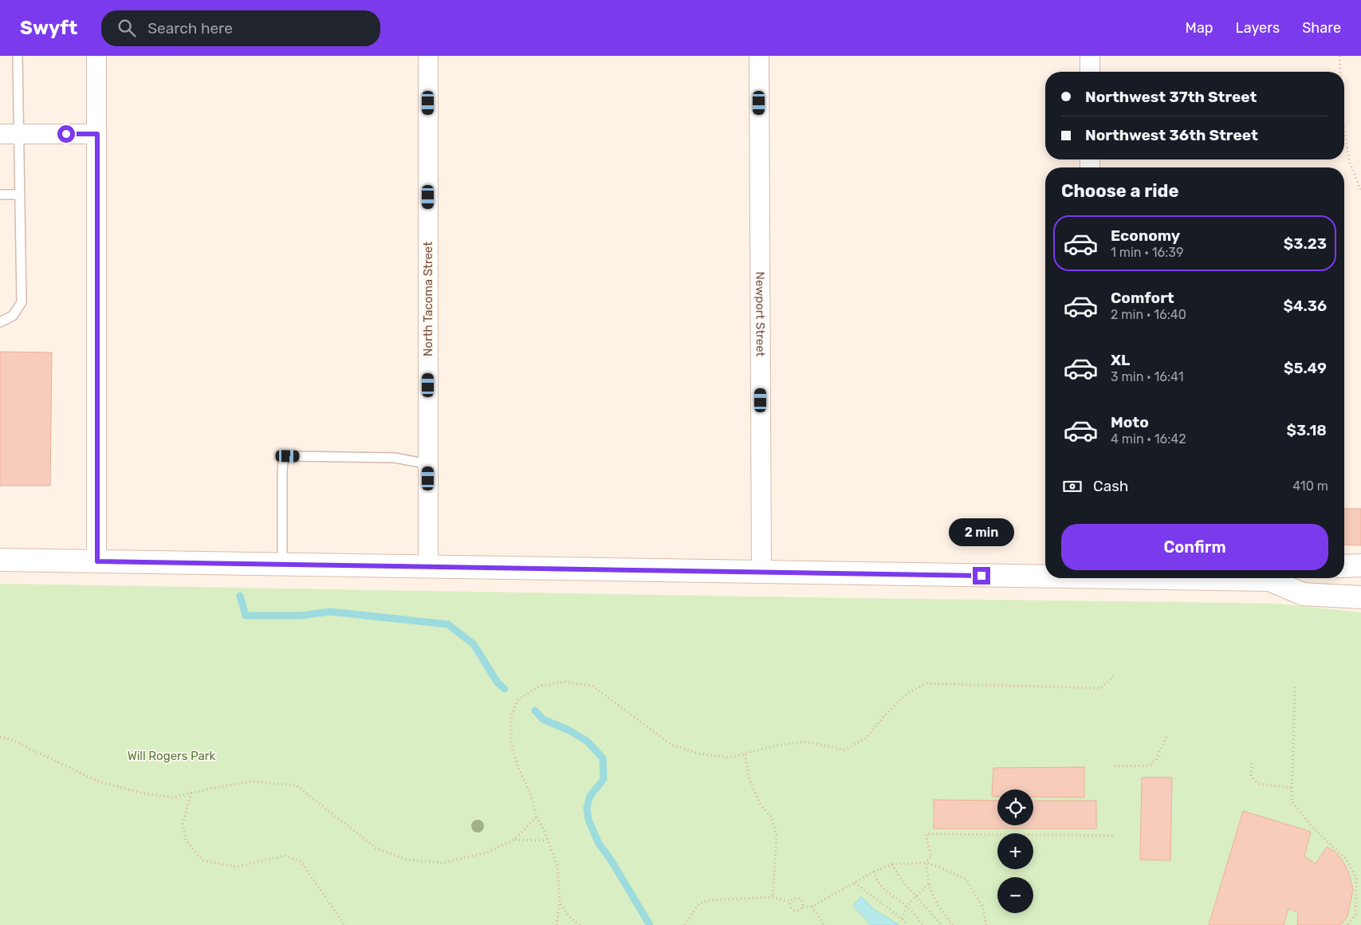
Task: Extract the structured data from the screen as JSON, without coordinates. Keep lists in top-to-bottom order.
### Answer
{
  "streets": {
    "street": ["North Tacoma Street", "Newport Street"]
  },
  "parks": ["Will Rogers Park"],
  "page": {
    "header": "Swyft",
    "search": "Search here",
    "nav": ["Map", "Layers", "Share"],
    "banner": ["Northwest 37th Street", "Northwest 36th Street"],
    "heading": "Choose a ride",
    "list": [
      {
        "name": "Economy",
        "note": "1 min · 16:39",
        "value": "$3.23"
      },
      {
        "name": "Comfort",
        "note": "2 min · 16:40",
        "value": "$4.36"
      },
      {
        "name": "XL",
        "note": "3 min · 16:41",
        "value": "$5.49"
      },
      {
        "name": "Moto",
        "note": "4 min · 16:42",
        "value": "$3.18"
      }
    ],
    "pay": ["Cash", "410 m"],
    "buttons": "Confirm",
    "bubble": "2 min",
    "map_buttons": ["+", "−"]
  }
}
